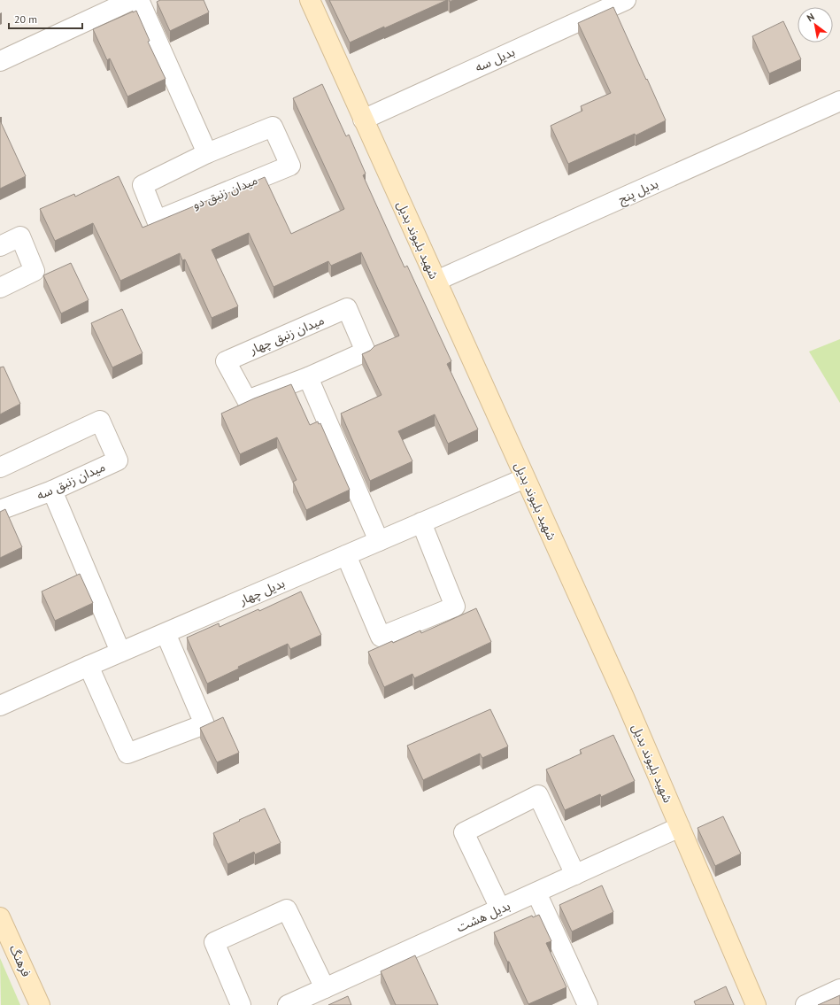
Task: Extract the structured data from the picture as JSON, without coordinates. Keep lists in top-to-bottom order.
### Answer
{
  "streets": {
    "street": [
      "بدیل سه",
      "بدیل پنج",
      "میدان زنبق دو",
      "شهید بلیوند بدیل",
      "میدان زنبق چهار",
      "میدان زنبق سه",
      "بدیل چهار",
      "بدیل هشت",
      "فرهنگ"
    ]
  },
  "crossings": [
    ["بدیل سه", "شهید بلیوند بدیل"],
    ["بدیل پنج", "شهید بلیوند بدیل"],
    ["شهید بلیوند بدیل", "بدیل چهار"],
    ["شهید بلیوند بدیل", "بدیل هشت"]
  ],
  "scale_bar": "20 m",
  "north": "top left"
}
